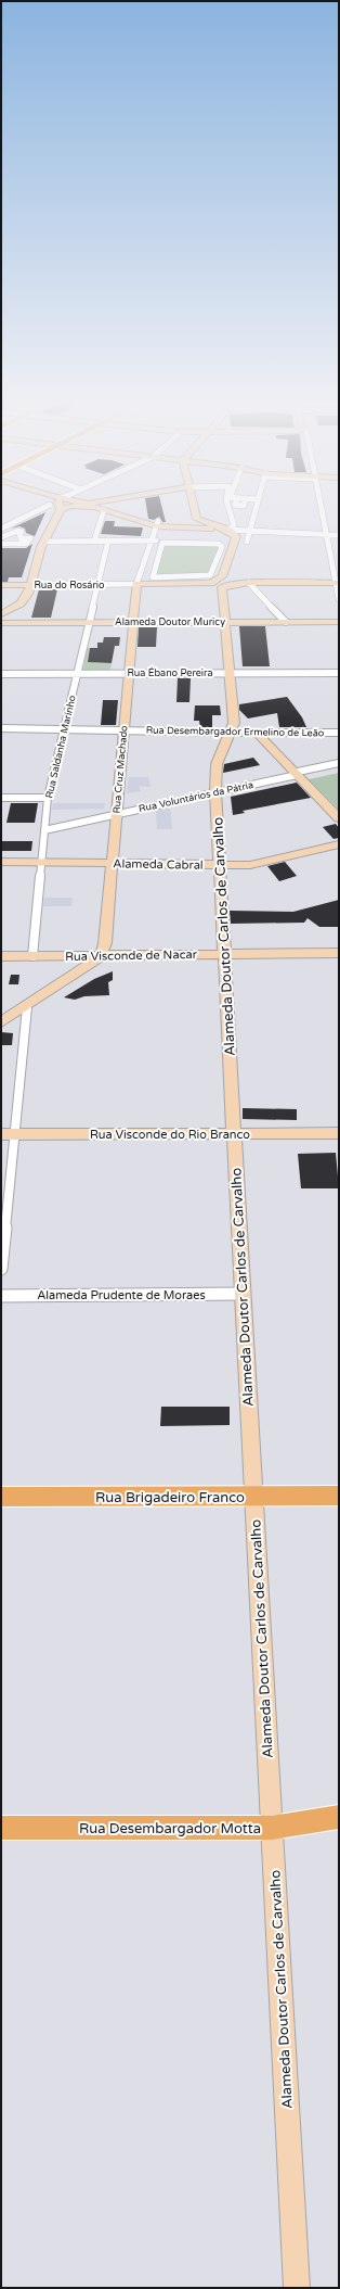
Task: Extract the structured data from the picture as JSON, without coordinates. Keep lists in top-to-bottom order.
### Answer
{
  "streets": {
    "main road": ["Rua Brigadeiro Franco", "Rua Desembargador Motta"],
    "street": [
      "Rua do Rosário",
      "Alameda Doutor Muricy",
      "Rua Ébano Pereira",
      "Rua Desembargador Ermelino de Leão",
      "Rua Saldanha Marinho",
      "Rua Cruz Machado",
      "Rua Voluntários da Pátria",
      "Alameda Cabral",
      "Alameda Doutor Carlos de Carvalho",
      "Rua Visconde de Nacar",
      "Rua Visconde do Rio Branco",
      "Alameda Prudente de Moraes"
    ]
  },
  "crossings": [
    ["Rua do Rosário", "Rua Saldanha Marinho"],
    ["Rua do Rosário", "Rua Cruz Machado"],
    ["Alameda Doutor Muricy", "Rua Saldanha Marinho"],
    ["Alameda Doutor Muricy", "Rua Cruz Machado"],
    ["Alameda Doutor Muricy", "Alameda Doutor Carlos de Carvalho"],
    ["Rua Ébano Pereira", "Rua Saldanha Marinho"],
    ["Rua Ébano Pereira", "Rua Cruz Machado"],
    ["Rua Ébano Pereira", "Alameda Doutor Carlos de Carvalho"],
    ["Rua Desembargador Ermelino de Leão", "Rua Saldanha Marinho"],
    ["Rua Desembargador Ermelino de Leão", "Rua Cruz Machado"],
    ["Rua Desembargador Ermelino de Leão", "Alameda Doutor Carlos de Carvalho"],
    ["Rua Saldanha Marinho", "Rua Voluntários da Pátria"],
    ["Rua Saldanha Marinho", "Alameda Cabral"],
    ["Rua Saldanha Marinho", "Rua Visconde de Nacar"],
    ["Rua Cruz Machado", "Rua Voluntários da Pátria"],
    ["Rua Cruz Machado", "Alameda Cabral"],
    ["Rua Cruz Machado", "Rua Visconde de Nacar"],
    ["Rua Voluntários da Pátria", "Alameda Doutor Carlos de Carvalho"],
    ["Alameda Cabral", "Alameda Doutor Carlos de Carvalho"],
    ["Alameda Doutor Carlos de Carvalho", "Rua Visconde de Nacar"],
    ["Alameda Doutor Carlos de Carvalho", "Rua Visconde do Rio Branco"],
    ["Alameda Doutor Carlos de Carvalho", "Alameda Prudente de Moraes"],
    ["Alameda Doutor Carlos de Carvalho", "Rua Brigadeiro Franco"],
    ["Alameda Doutor Carlos de Carvalho", "Rua Desembargador Motta"]
  ]
}
